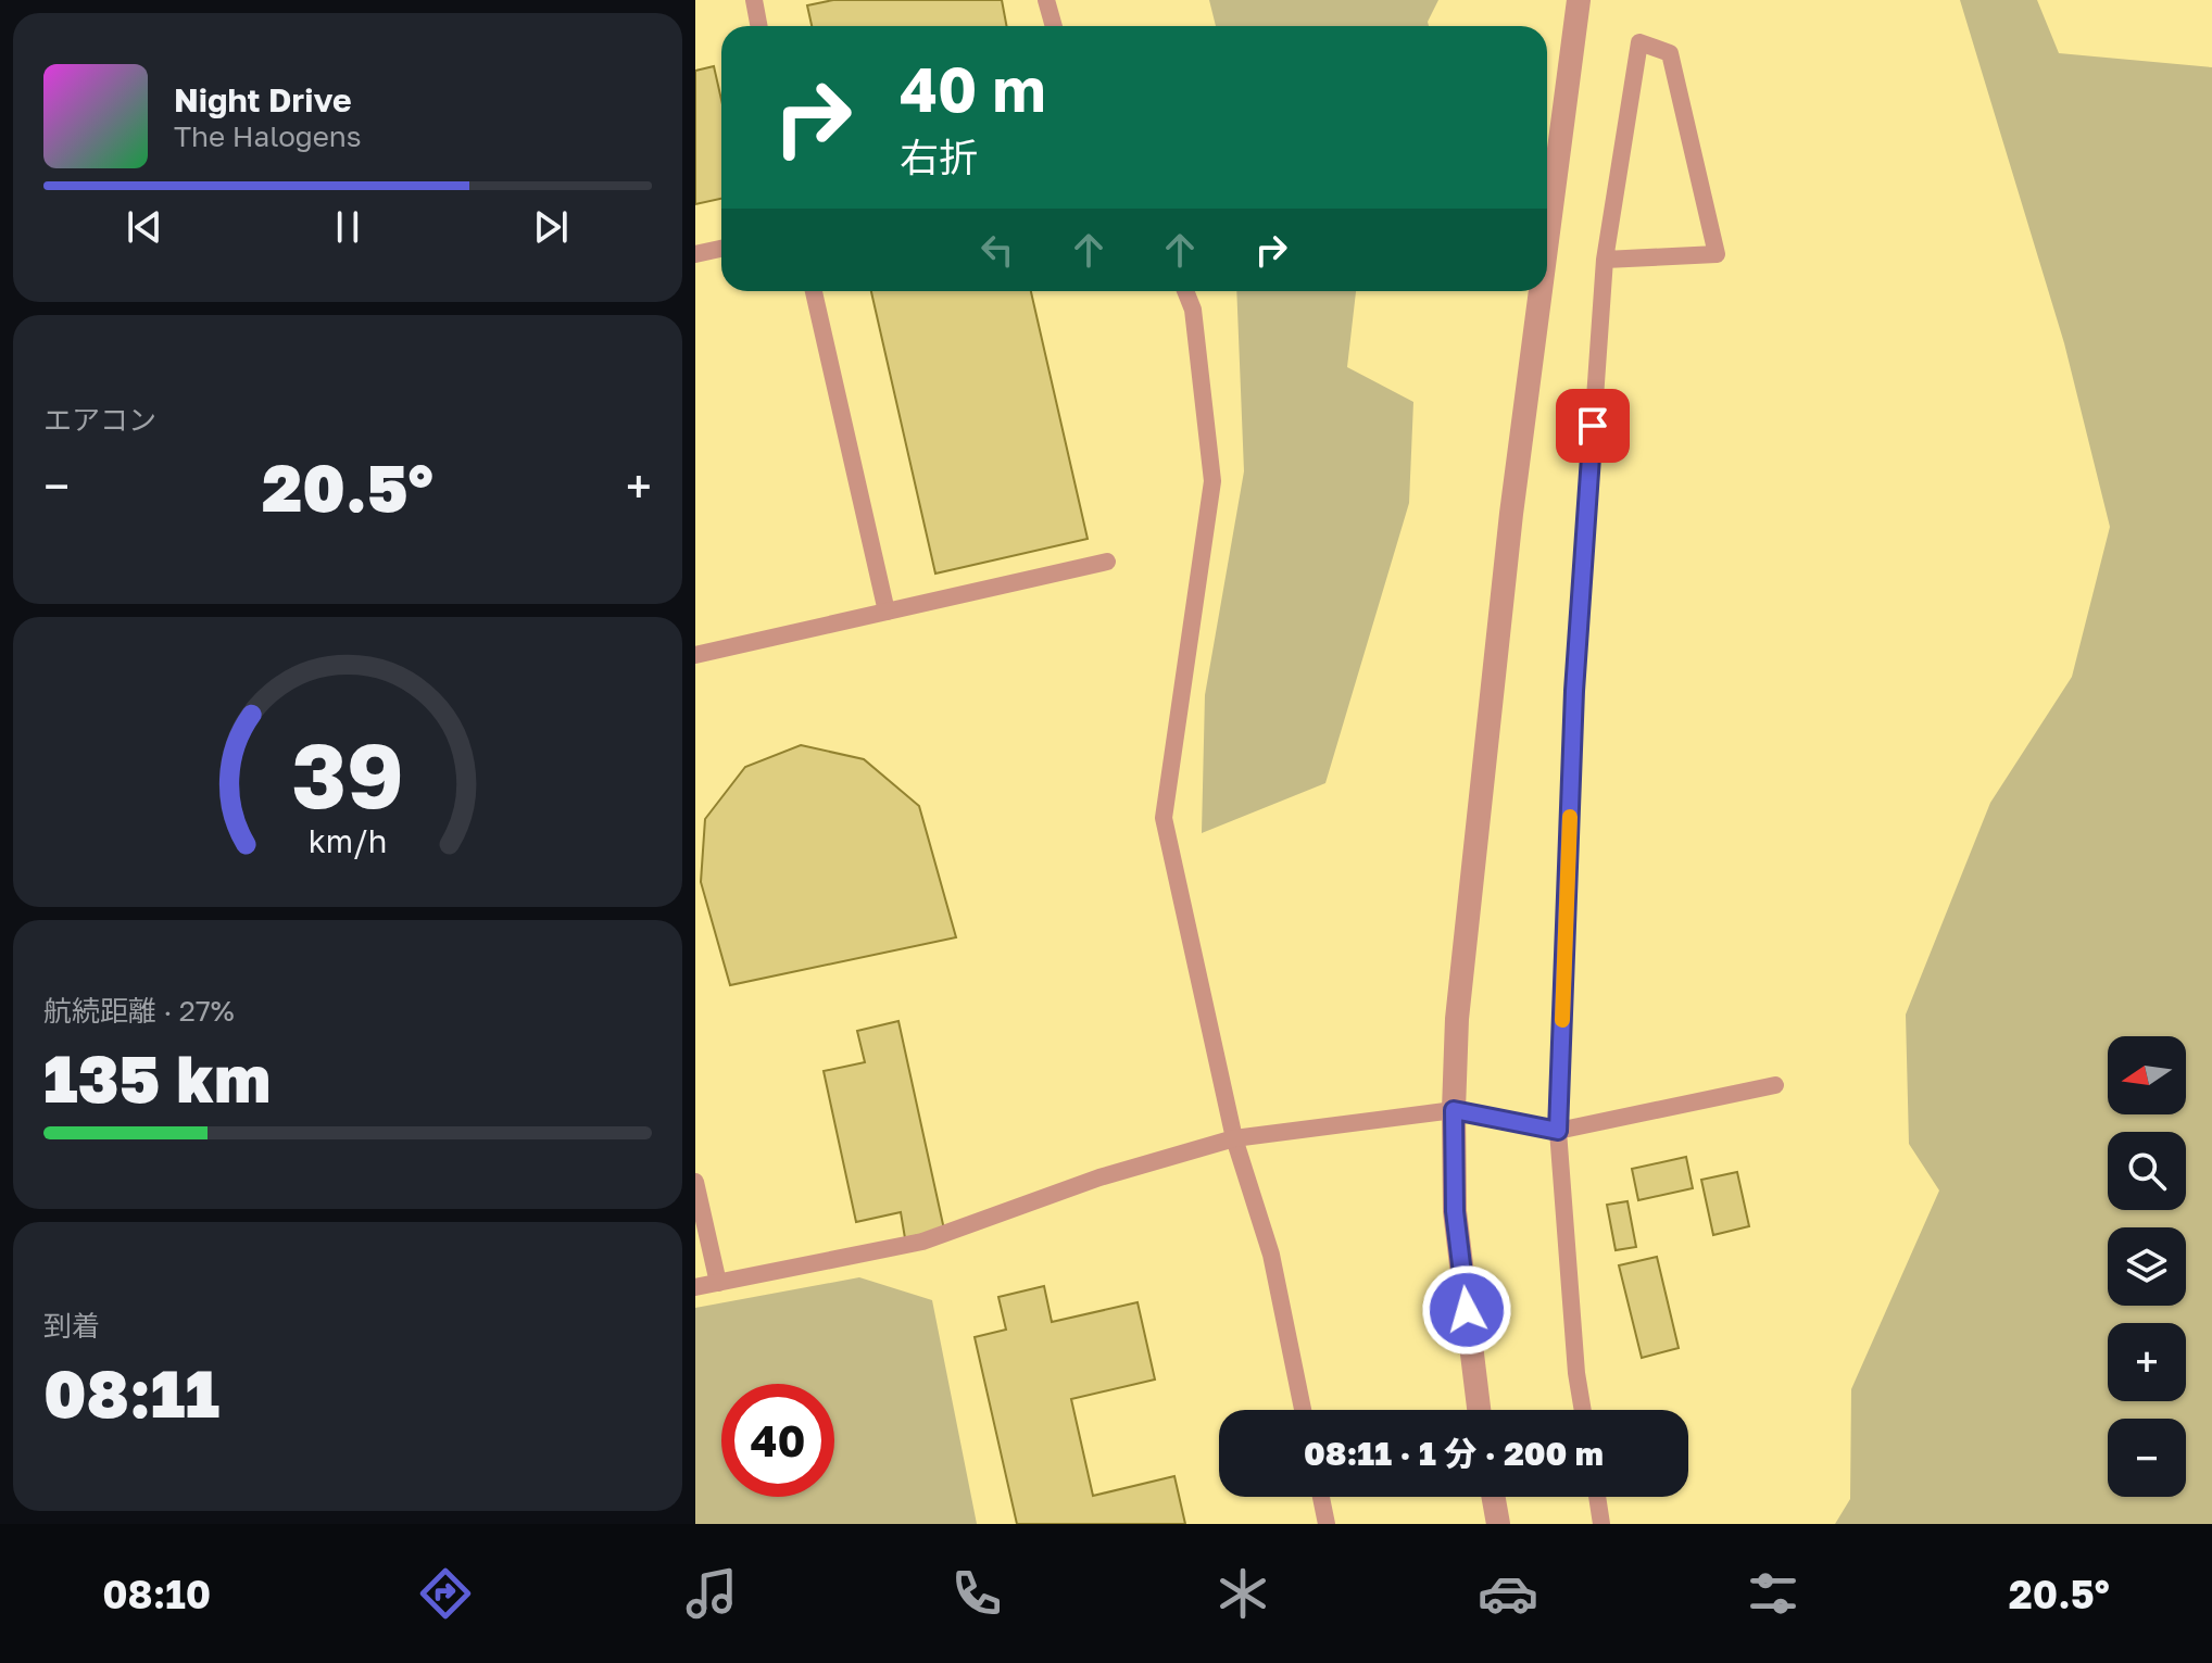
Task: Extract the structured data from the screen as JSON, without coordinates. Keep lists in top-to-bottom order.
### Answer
{
  "north": "left",
  "page": {
    "turn": ["40 m", "右折"],
    "song": ["Night Drive", "The Halogens"],
    "tile": [
      "エアコン",
      ["航続距離 · 27%", "135 km"],
      ["到着", "08:11"]
    ],
    "heat": ["−", "20.5°", "+"],
    "map_buttons": ["+", "−"],
    "limit": "40",
    "trip": "08:11 · 1 分 · 200 m",
    "tabs": ["08:10", "20.5°"],
    "gauge": ["39", "km/h"]
  }
}
